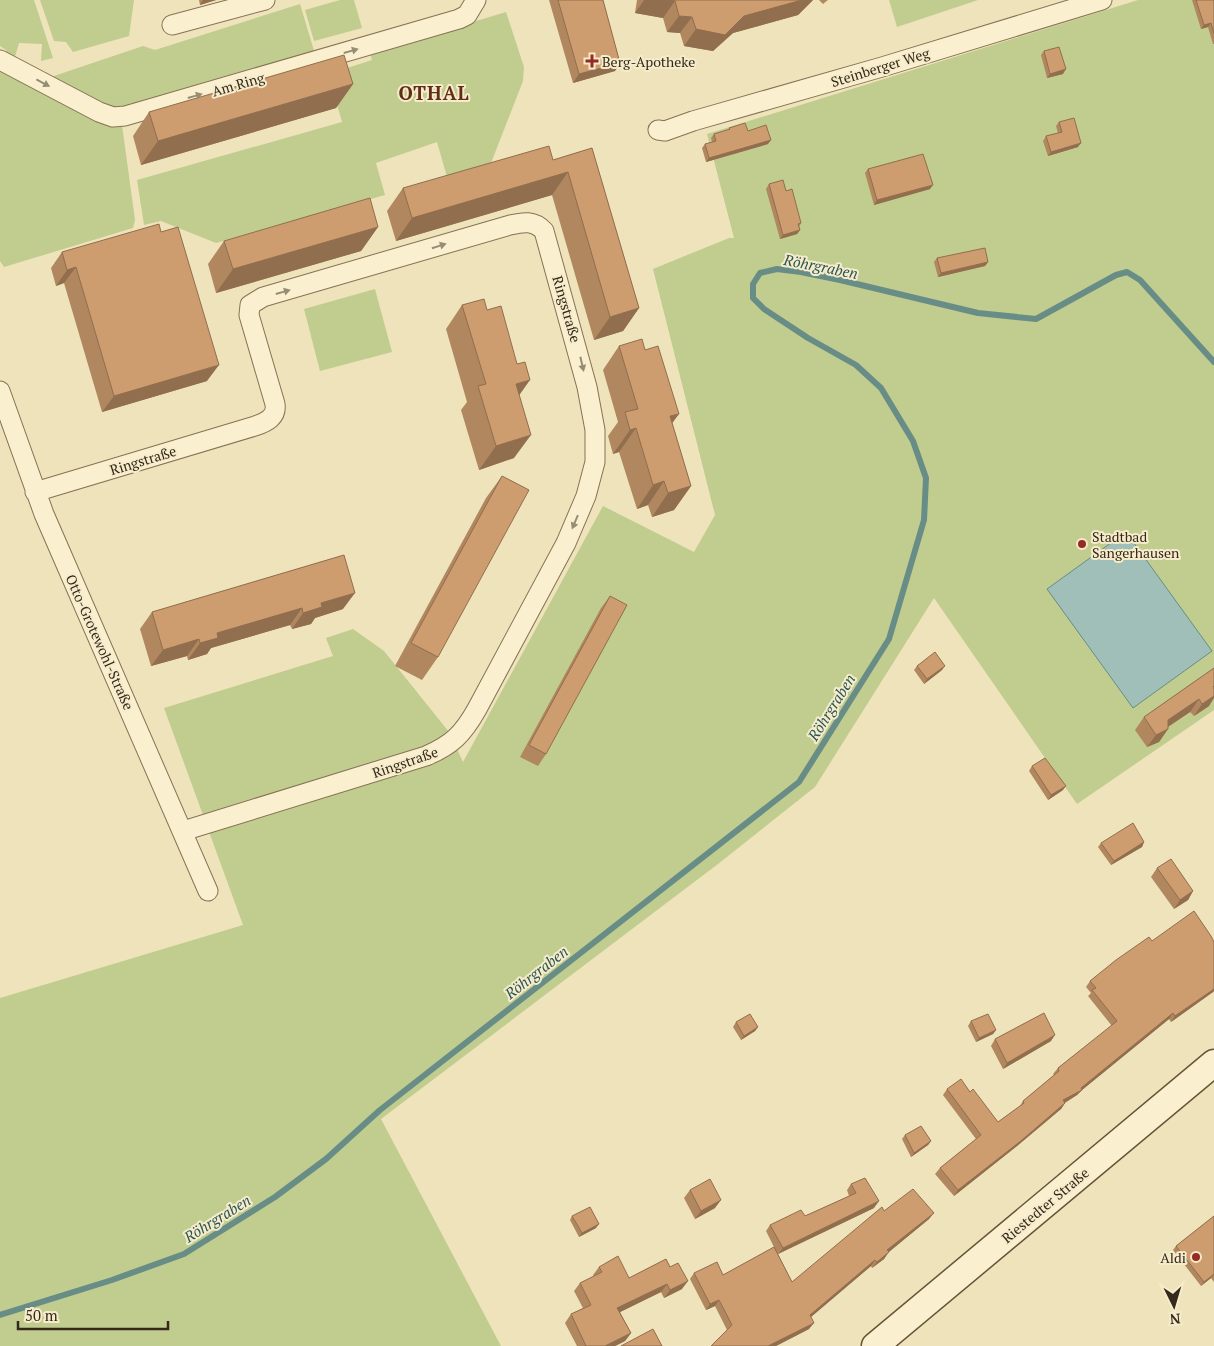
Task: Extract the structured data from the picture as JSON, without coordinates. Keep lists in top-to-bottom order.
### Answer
{
  "streets": {
    "main road": ["Riestedter Straße"],
    "street": [
      "Steinberger Weg",
      "Am Ring",
      "Ringstraße",
      "Otto-Grotewohl-Straße"
    ]
  },
  "crossings": [
    ["Ringstraße", "Otto-Grotewohl-Straße"]
  ],
  "one_way": ["Am Ring"],
  "districts": ["OTHAL"],
  "water": ["Röhrgraben"],
  "places": {
    "health": ["Berg-Apotheke"],
    "other": ["Stadtbad Sangerhausen", "Aldi"]
  },
  "scale_bar": "50 m",
  "north": "bottom"
}
